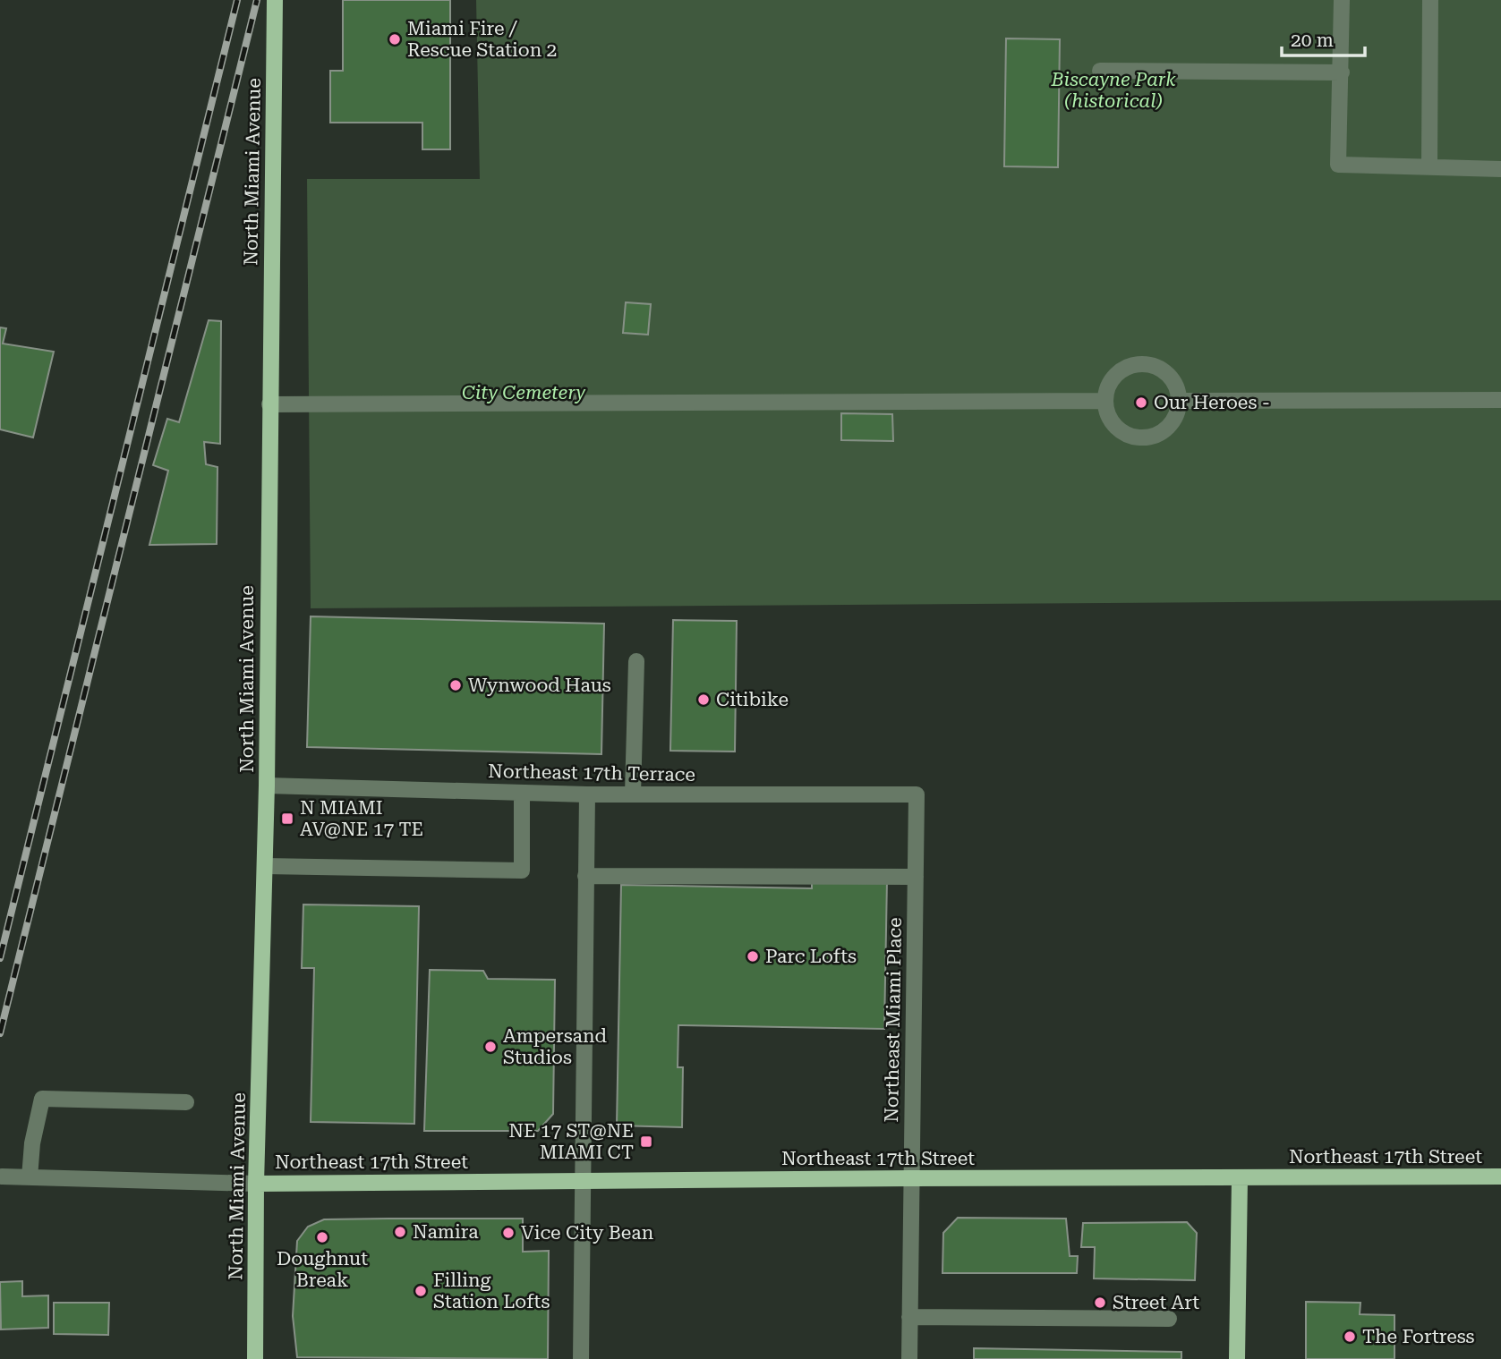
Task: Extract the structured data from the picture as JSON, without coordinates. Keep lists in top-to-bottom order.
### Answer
{
  "streets": {
    "main road": ["North Miami Avenue", "Northeast 17th Street"],
    "street": ["Northeast 17th Terrace", "Northeast Miami Place"]
  },
  "crossings": [
    ["North Miami Avenue", "Northeast 17th Terrace"],
    ["North Miami Avenue", "Northeast 17th Street"],
    ["Northeast 17th Terrace", "Northeast Miami Place"],
    ["Northeast Miami Place", "Northeast 17th Street"]
  ],
  "parks": ["Biscayne Park (historical)", "City Cemetery"],
  "places": {
    "other": [
      "Miami Fire / Rescue Station 2",
      "Our Heroes -",
      "Wynwood Haus",
      "Citibike",
      "Parc Lofts",
      "Ampersand Studios",
      "Namira",
      "Vice City Bean",
      "Doughnut Break",
      "Filling Station Lofts",
      "Street Art",
      "The Fortress"
    ],
    "transit": ["N MIAMI AV@NE 17 TE", "NE 17 ST@NE MIAMI CT"]
  },
  "scale_bar": "20 m"
}
